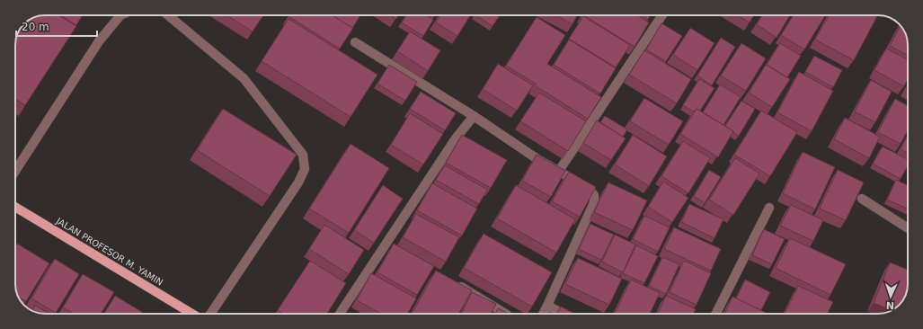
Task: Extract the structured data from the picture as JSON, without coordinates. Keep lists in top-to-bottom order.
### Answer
{
  "streets": {
    "main road": ["JALAN PROFESOR M. YAMIN"]
  },
  "scale_bar": "20 m",
  "north": "bottom"
}
